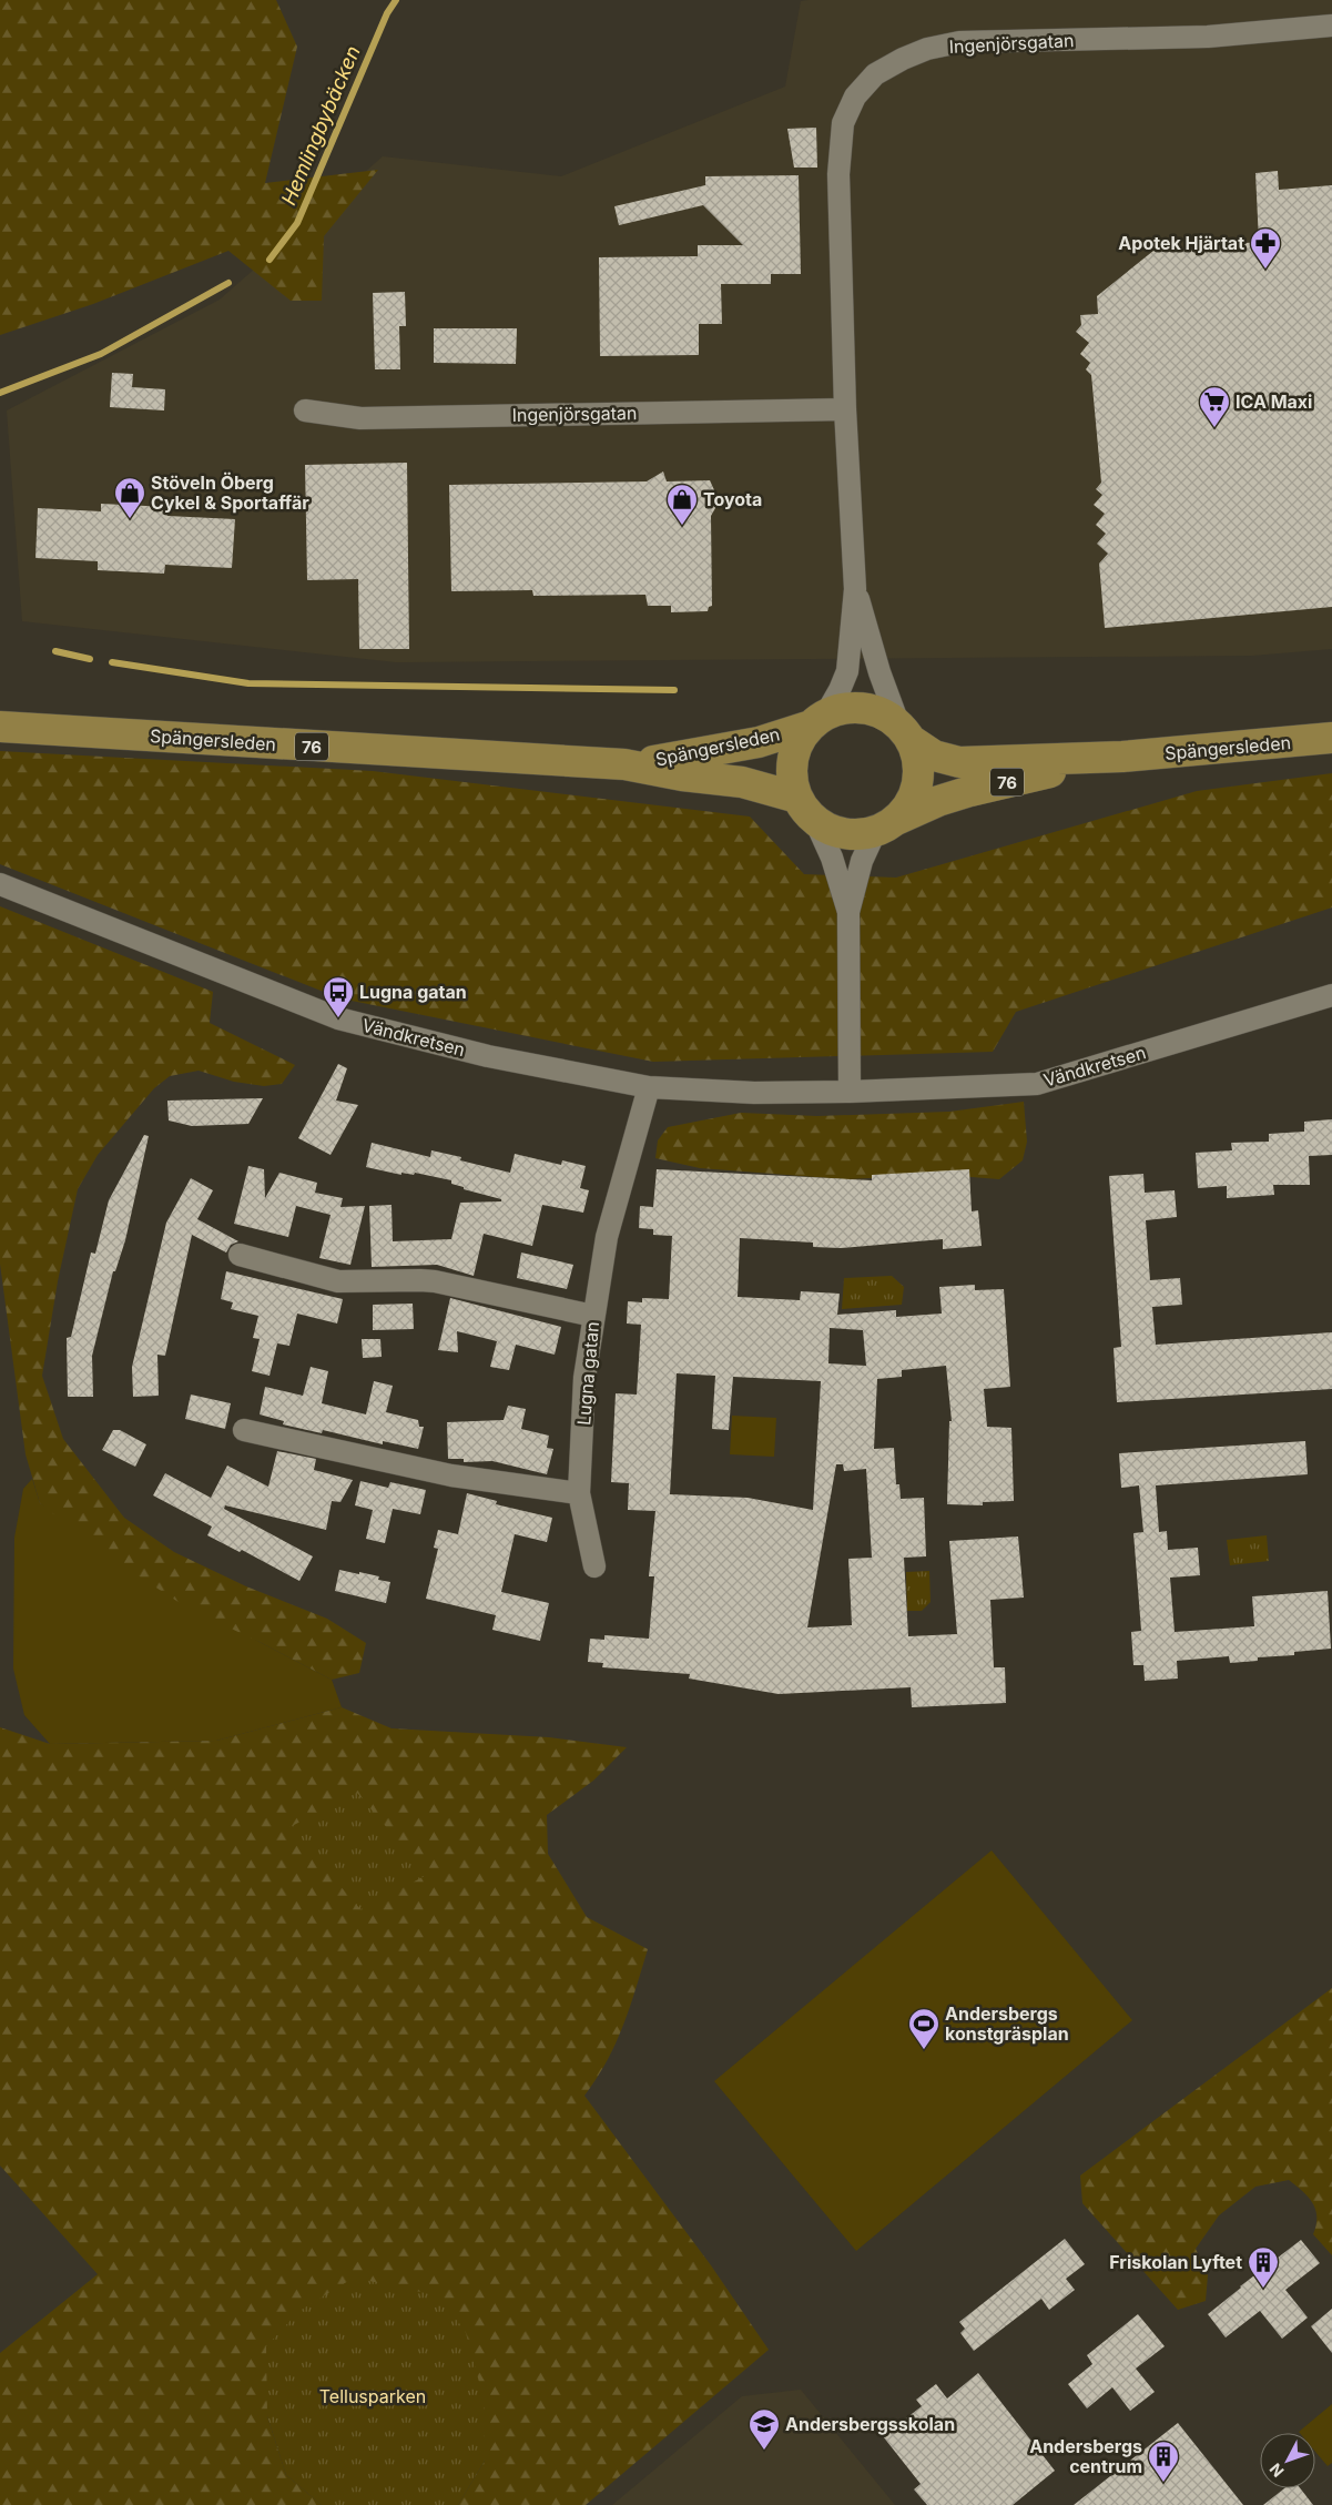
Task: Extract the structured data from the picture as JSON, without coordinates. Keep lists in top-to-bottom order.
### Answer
{
  "streets": {
    "main road": ["Spängersleden", "76"],
    "street": ["Ingenjörsgatan", "Vändkretsen", "Lugna gatan"]
  },
  "crossings": [
    ["Ingenjörsgatan", "Spängersleden"],
    ["Vändkretsen", "Lugna gatan"]
  ],
  "water": ["Hemlingbybäcken"],
  "parks": ["Tellusparken"],
  "places": {
    "pharmacy": ["Apotek Hjärtat"],
    "supermarket": ["ICA Maxi"],
    "shop": ["Stöveln Öberg Cykel & Sportaffär", "Toyota"],
    "bus stop": ["Lugna gatan"],
    "sports": ["Andersbergs konstgräsplan"],
    "building": ["Friskolan Lyftet", "Andersbergs centrum"],
    "school or university": ["Andersbergsskolan"]
  },
  "north": "bottom left"
}
